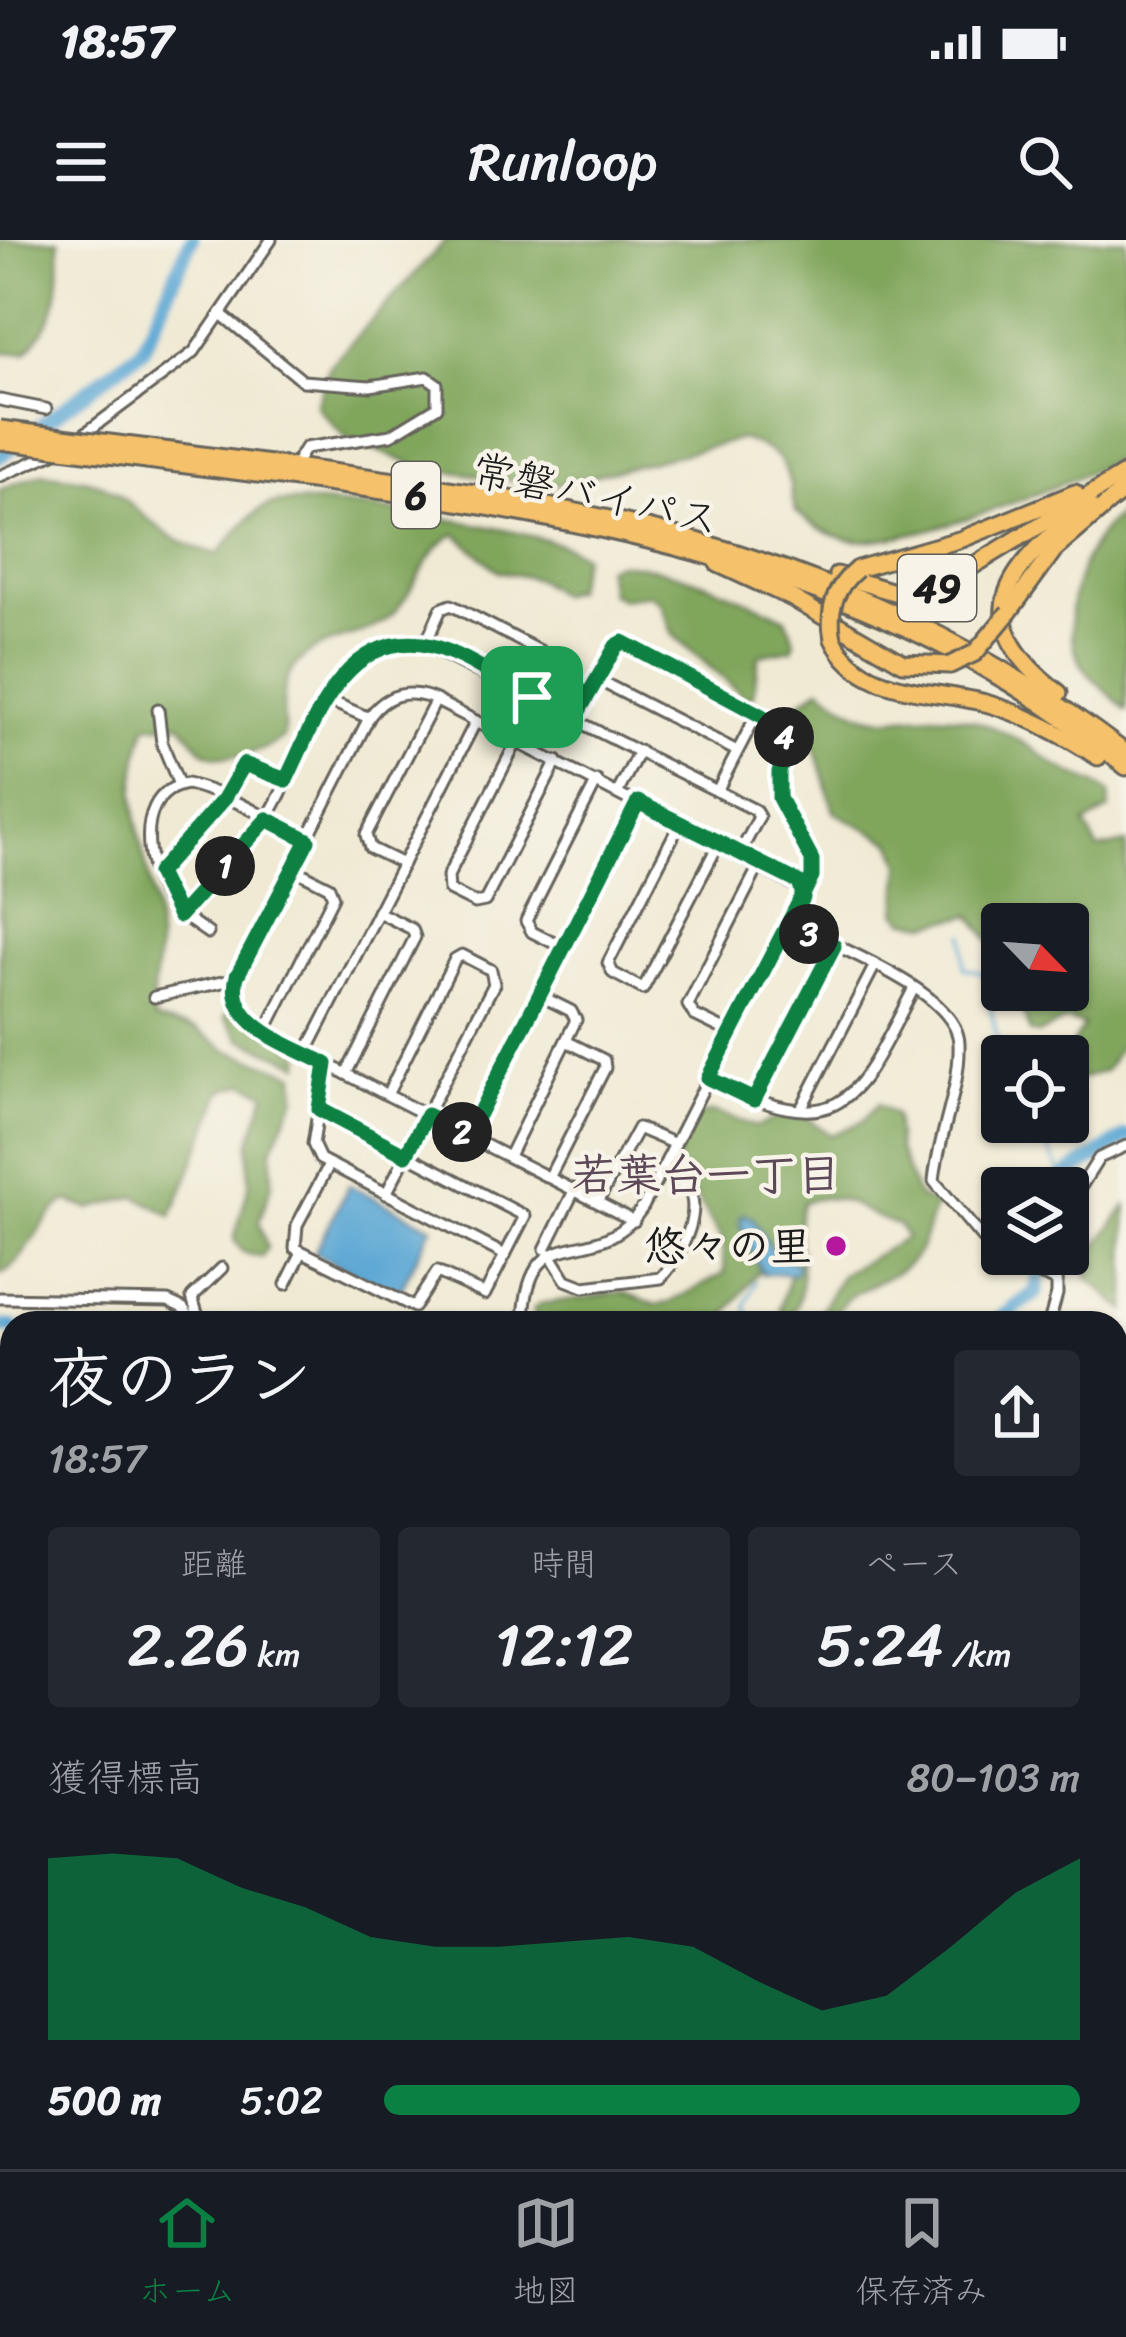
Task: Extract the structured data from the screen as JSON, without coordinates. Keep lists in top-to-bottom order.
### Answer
{
  "streets": {
    "main road": ["常磐バイパス", "6", "49"]
  },
  "crossings": [
    ["常磐バイパス", "49"]
  ],
  "districts": ["若葉台一丁目"],
  "places": ["悠々の里"],
  "north": "bottom right",
  "page": {
    "status": "18:57",
    "header": "Runloop",
    "pins": [
      "4",
      "1",
      "3",
      "2"
    ],
    "heading": ["夜のラン", "18:57"],
    "stats": [
      ["距離", "2.26 km"],
      ["時間", "12:12"],
      ["ペース", "5:24 /km"]
    ],
    "chart": ["獲得標高", "80–103 m"],
    "list": [
      {
        "name": "500 m",
        "note": "5:02"
      }
    ],
    "tabs": ["ホーム", "地図", "保存済み"]
  }
}
